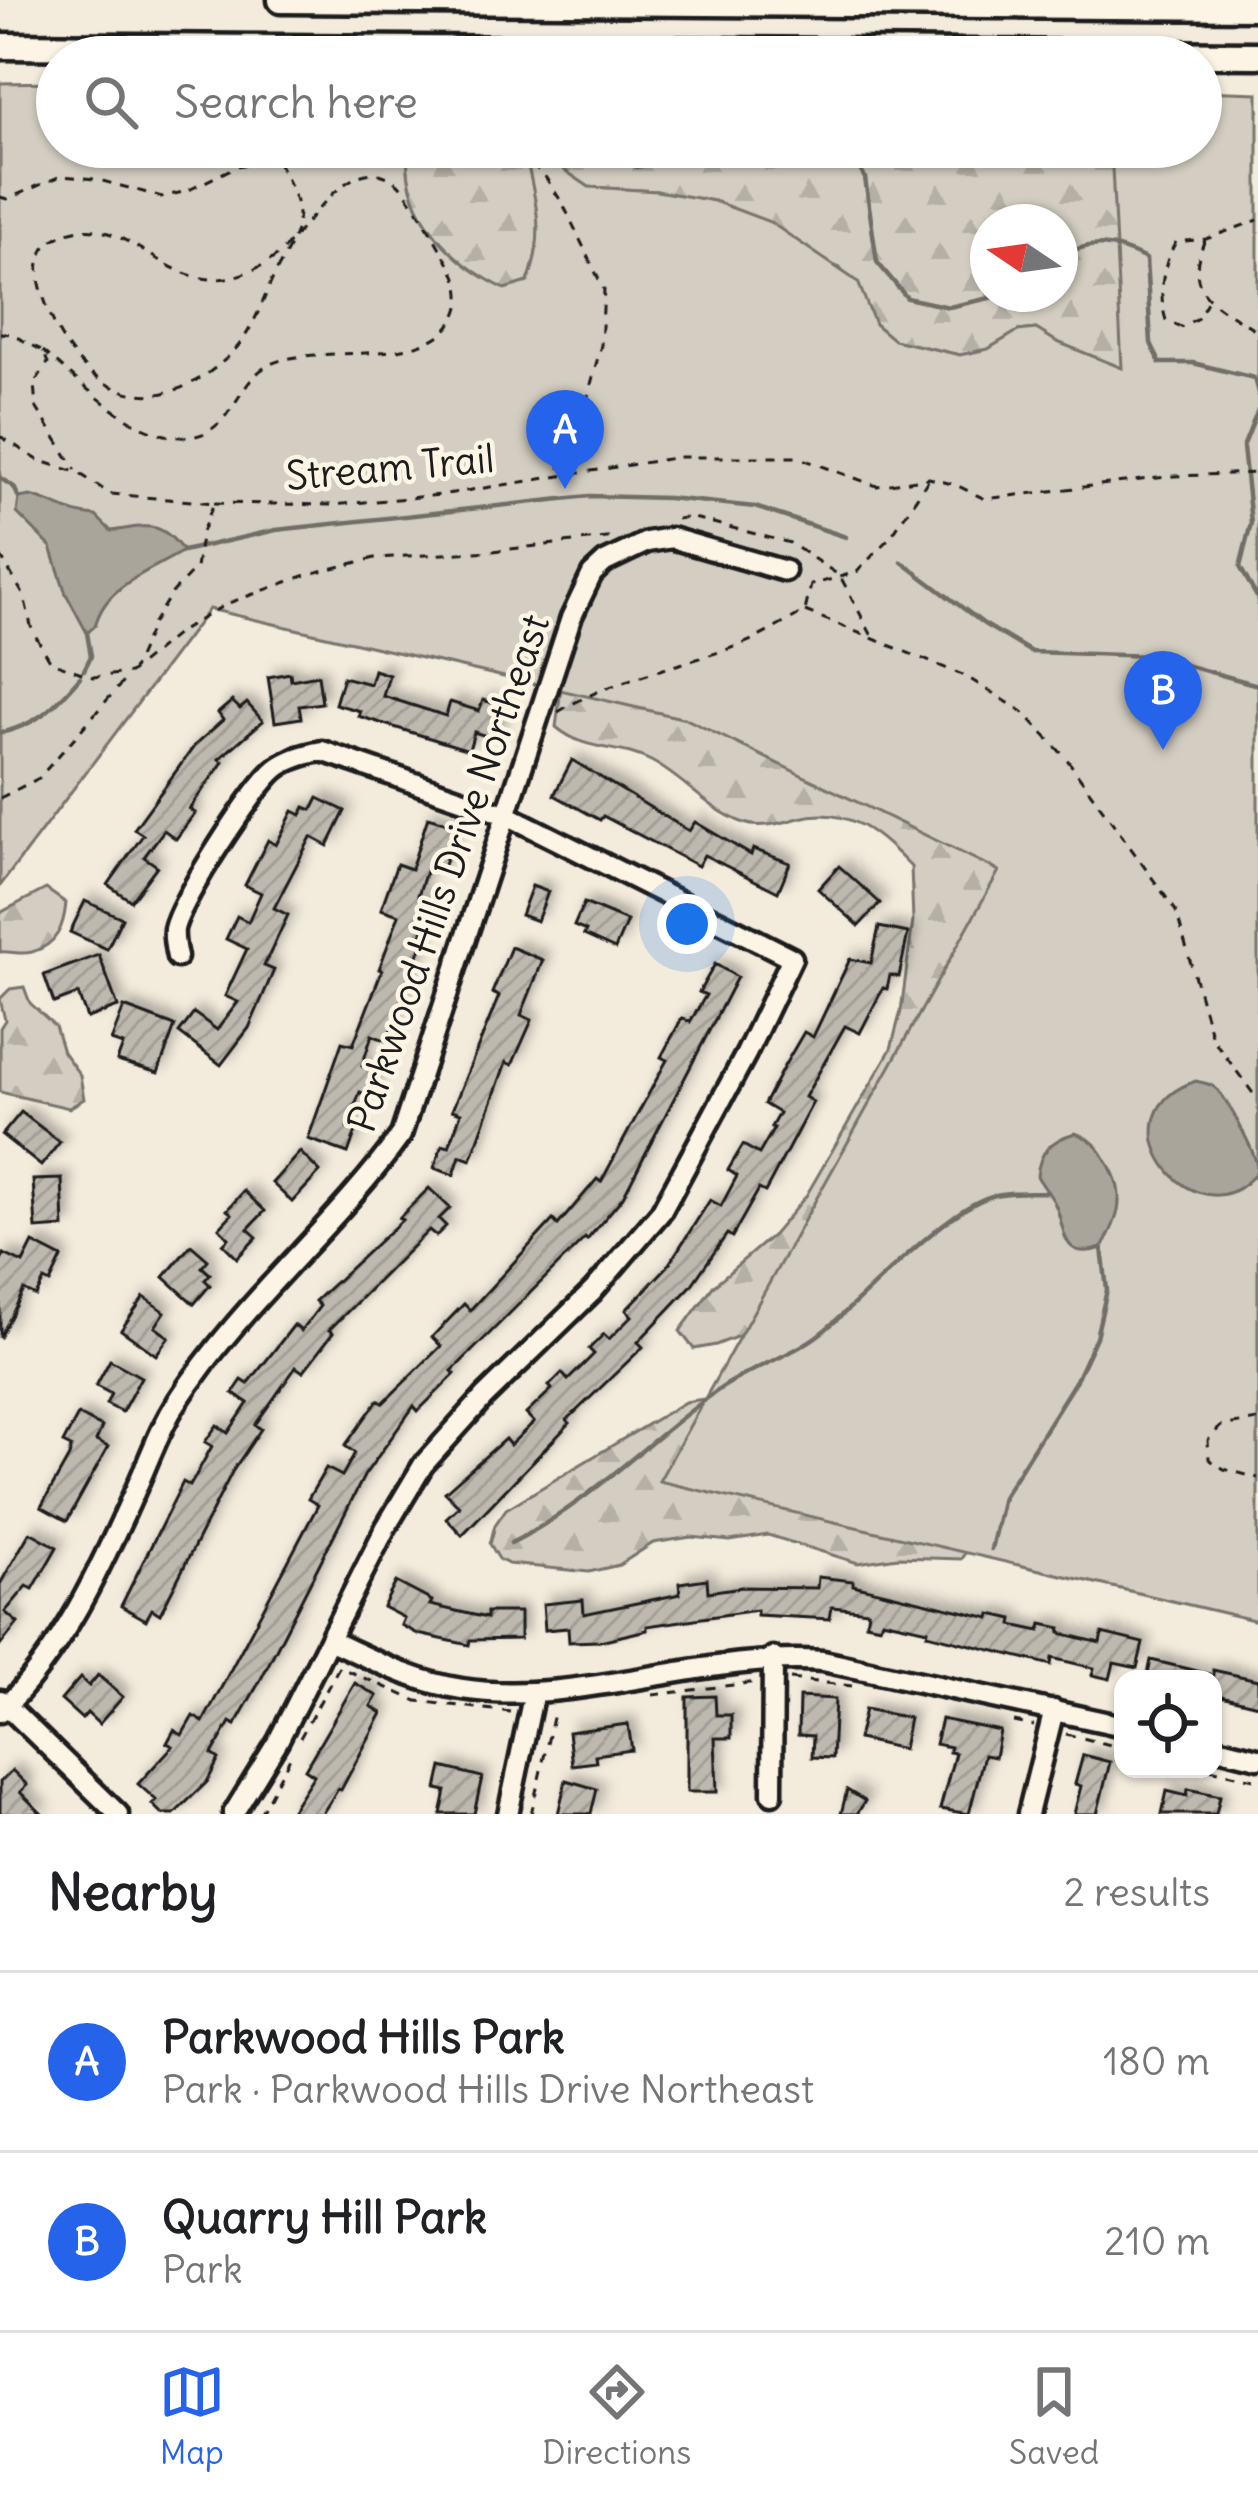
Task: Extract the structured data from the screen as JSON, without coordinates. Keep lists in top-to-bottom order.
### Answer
{
  "streets": {
    "street": ["Parkwood Hills Drive Northeast"],
    "path": ["Stream Trail"]
  },
  "north": "left",
  "page": {
    "search": "Search here",
    "pins": ["A", "B"],
    "heading": ["Nearby", "2 results"],
    "list": [
      {
        "mark": "A",
        "name": "Parkwood Hills Park",
        "note": "Park · Parkwood Hills Drive Northeast",
        "value": "180 m"
      },
      {
        "mark": "B",
        "name": "Quarry Hill Park",
        "note": "Park",
        "value": "210 m"
      }
    ],
    "nav": ["Map", "Directions", "Saved"]
  }
}
